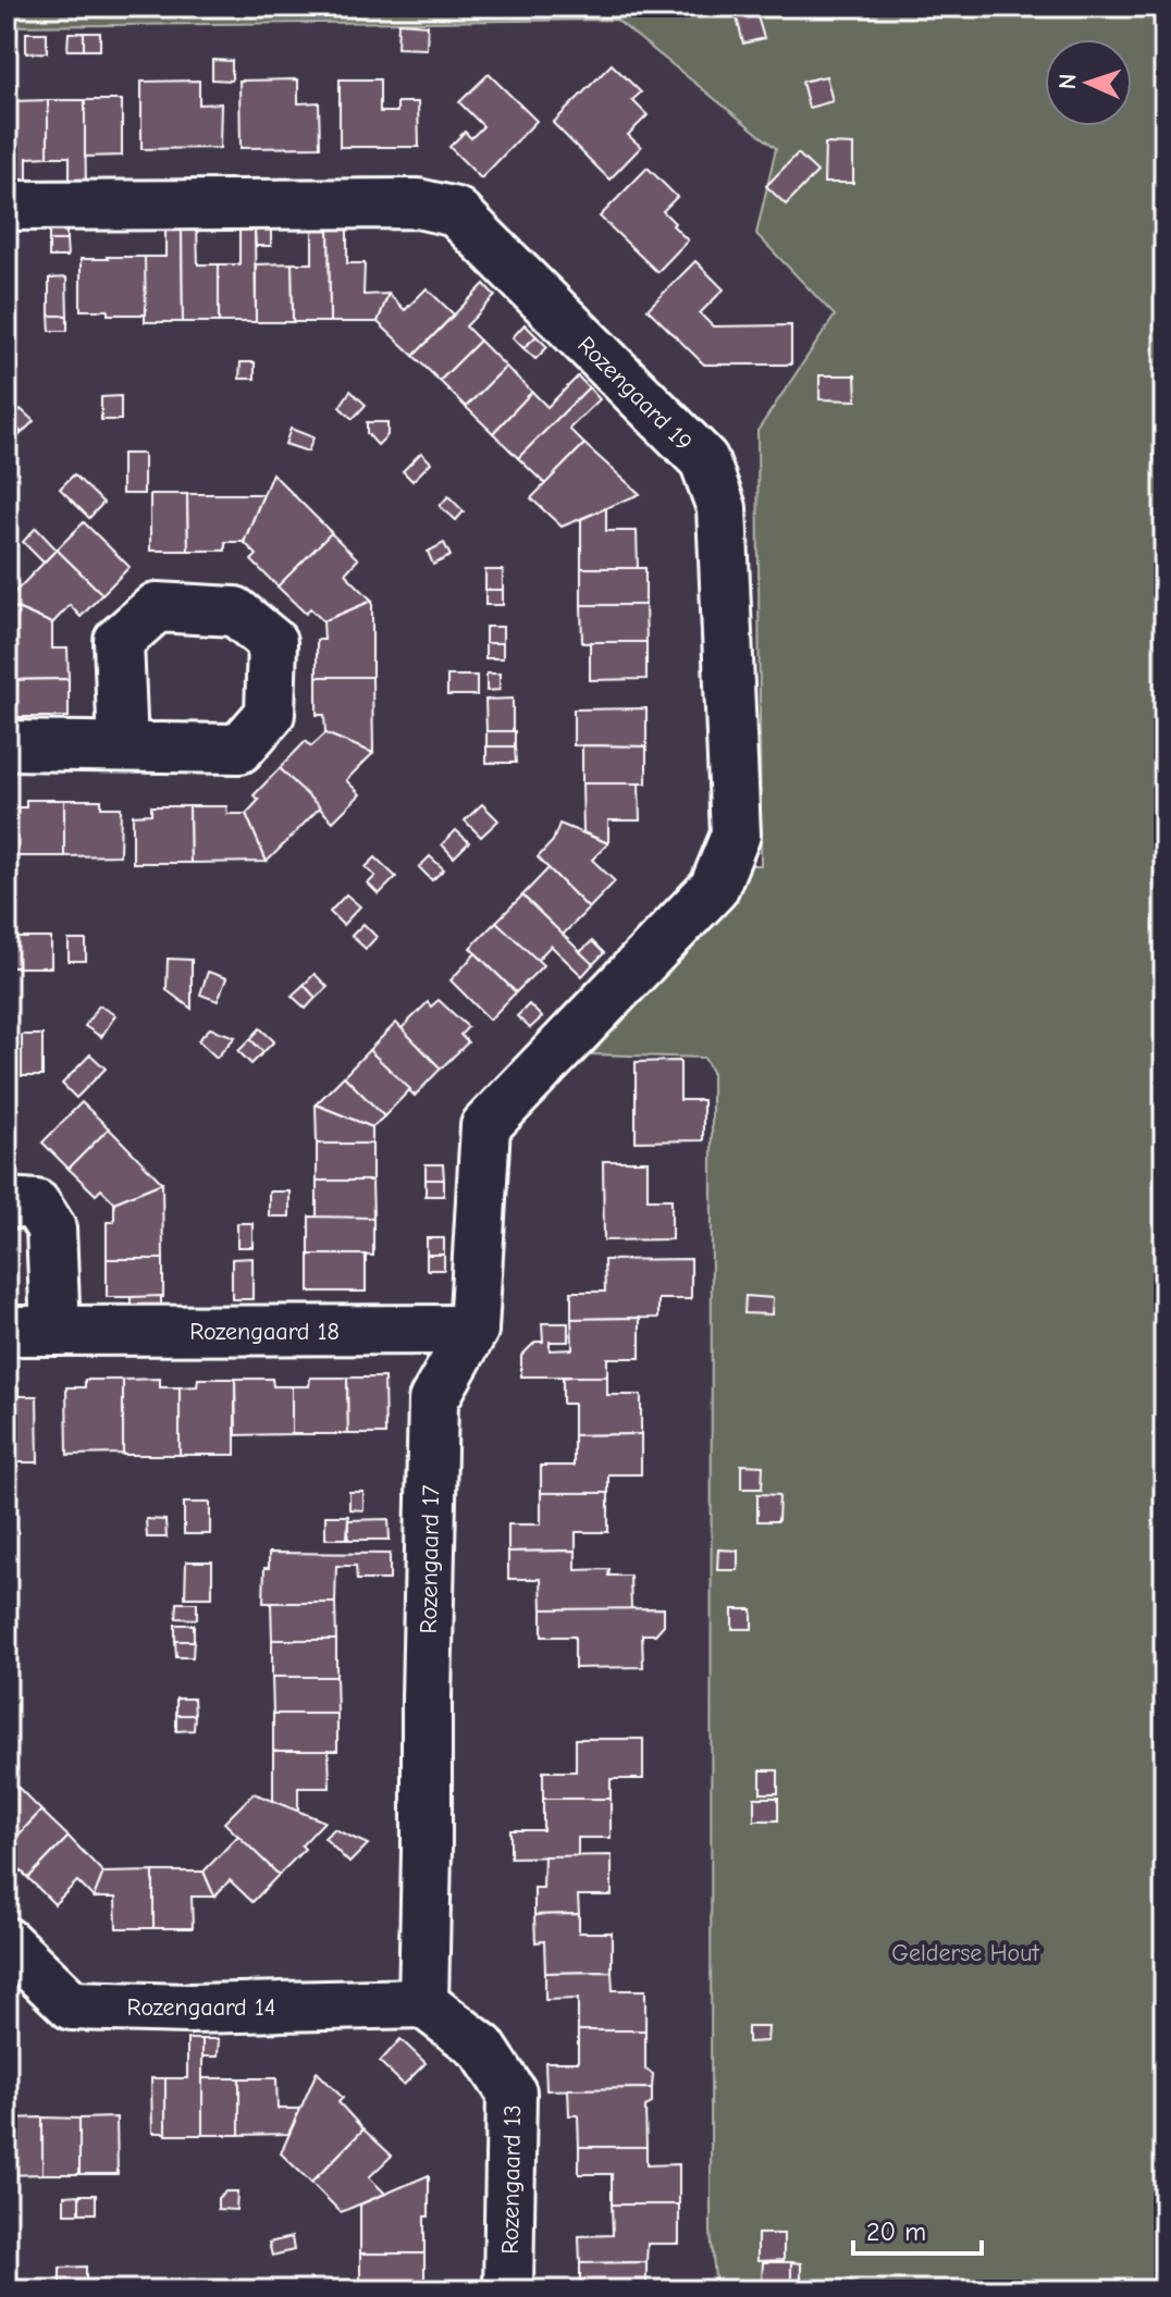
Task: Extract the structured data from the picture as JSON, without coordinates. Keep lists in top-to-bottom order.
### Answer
{
  "streets": {
    "street": [
      "Rozengaard 19",
      "Rozengaard 18",
      "Rozengaard 17",
      "Rozengaard 14",
      "Rozengaard 13"
    ]
  },
  "crossings": [
    ["Rozengaard 19", "Rozengaard 17"],
    ["Rozengaard 18", "Rozengaard 17"],
    ["Rozengaard 17", "Rozengaard 14"],
    ["Rozengaard 17", "Rozengaard 13"],
    ["Rozengaard 14", "Rozengaard 13"]
  ],
  "parks": ["Gelderse Hout"],
  "scale_bar": "20 m",
  "north": "left"
}
